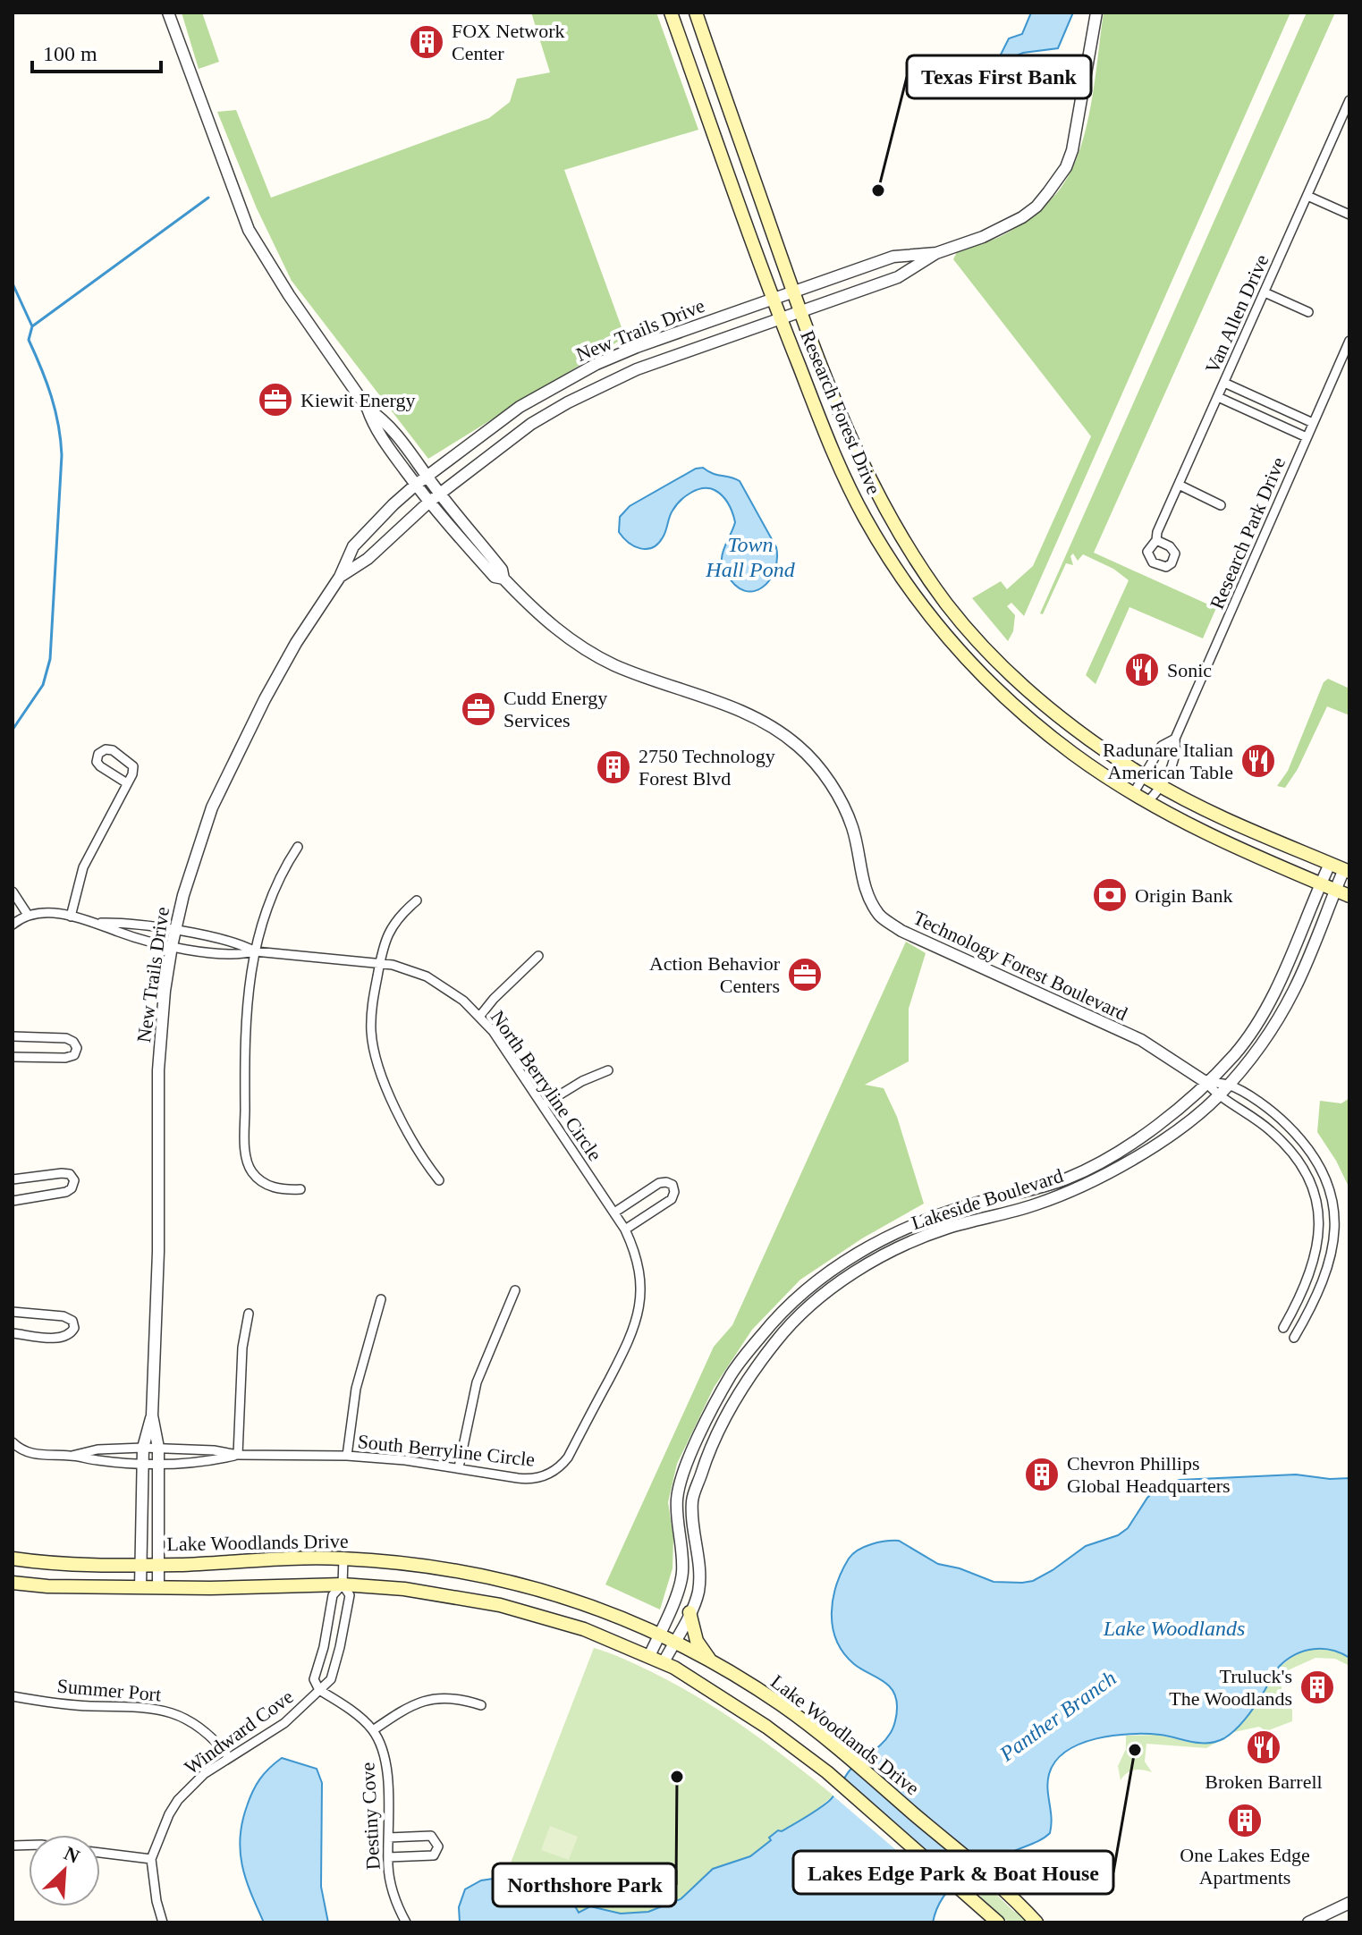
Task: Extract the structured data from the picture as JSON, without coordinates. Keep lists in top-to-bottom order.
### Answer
{
  "streets": {
    "main road": ["Research Forest Drive", "Lake Woodlands Drive"],
    "street": [
      "Van Allen Drive",
      "New Trails Drive",
      "Research Park Drive",
      "Technology Forest Boulevard",
      "North Berryline Circle",
      "Lakeside Boulevard",
      "South Berryline Circle",
      "Summer Port",
      "Windward Cove",
      "Destiny Cove"
    ]
  },
  "crossings": [
    ["New Trails Drive", "Research Forest Drive"],
    ["New Trails Drive", "Technology Forest Boulevard"],
    ["New Trails Drive", "North Berryline Circle"],
    ["New Trails Drive", "South Berryline Circle"],
    ["New Trails Drive", "Lake Woodlands Drive"],
    ["Research Forest Drive", "Research Park Drive"],
    ["Research Forest Drive", "Lakeside Boulevard"],
    ["Technology Forest Boulevard", "Lakeside Boulevard"],
    ["North Berryline Circle", "South Berryline Circle"],
    ["Lakeside Boulevard", "Lake Woodlands Drive"],
    ["Lake Woodlands Drive", "Windward Cove"],
    ["Summer Port", "Windward Cove"]
  ],
  "water": ["Town Hall Pond", "Lake Woodlands", "Panther Branch"],
  "places": {
    "building": [
      "FOX Network Center",
      "2750 Technology Forest Blvd",
      "Chevron Phillips Global Headquarters",
      "Truluck's The Woodlands",
      "One Lakes Edge Apartments"
    ],
    "other": ["Texas First Bank", "Lakes Edge Park & Boat House", "Northshore Park"],
    "office": ["Kiewit Energy", "Cudd Energy Services", "Action Behavior Centers"],
    "restaurant": ["Sonic", "Radunare Italian American Table", "Broken Barrell"],
    "bank": ["Origin Bank"]
  },
  "scale_bar": "100 m",
  "north": "top right"
}
